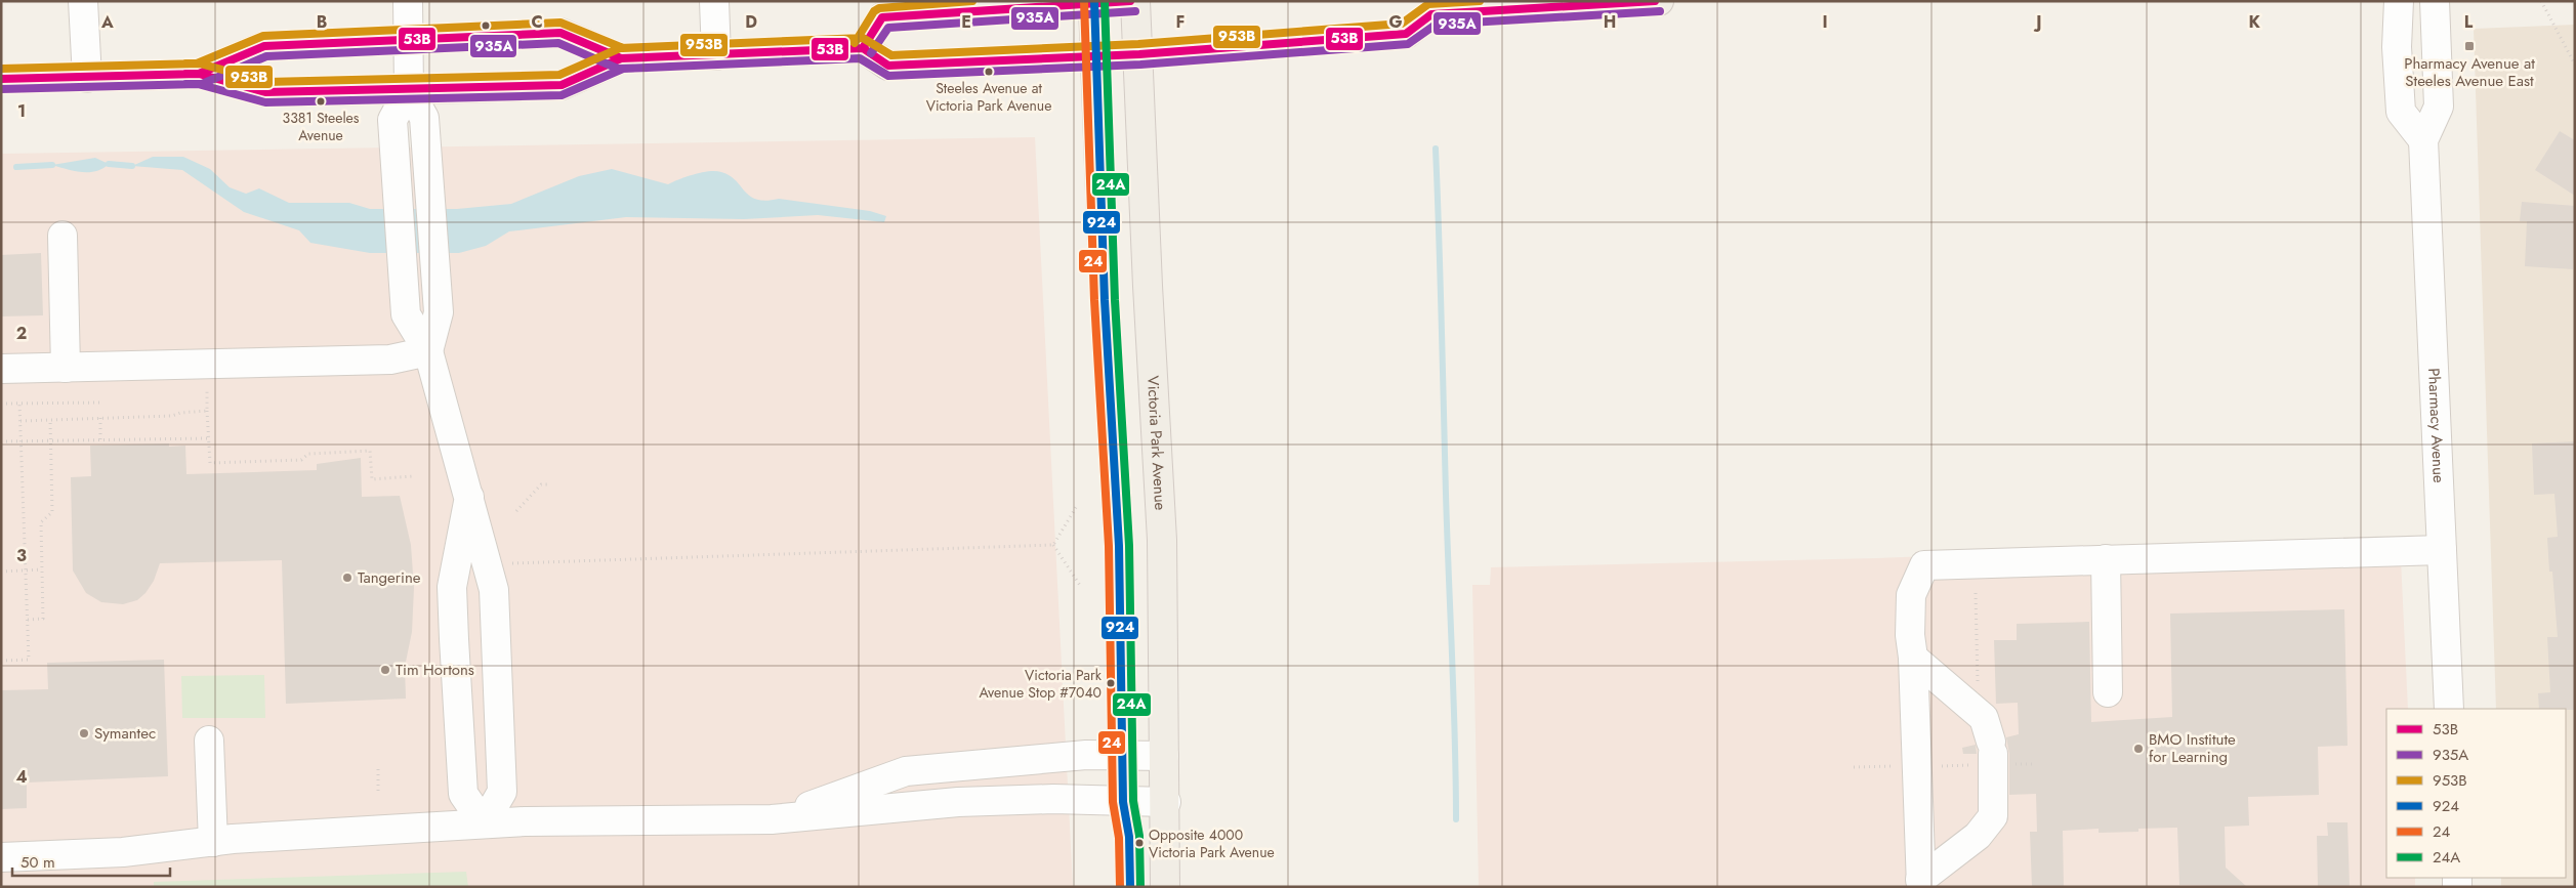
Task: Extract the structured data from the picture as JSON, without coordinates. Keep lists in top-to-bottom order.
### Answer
{
  "streets": {
    "main road": ["Victoria Park Avenue"],
    "street": ["Pharmacy Avenue"]
  },
  "places": {
    "transit": ["Pharmacy Avenue at Steeles Avenue East"],
    "other": [
      "Steeles Avenue at Victoria Park Avenue",
      "3381 Steeles Avenue",
      "Tangerine",
      "Tim Hortons",
      "Victoria Park Avenue Stop #7040",
      "Symantec",
      "BMO Institute for Learning",
      "Opposite 4000 Victoria Park Avenue"
    ]
  },
  "lines": [
    "transit line 53B",
    "transit line 953B",
    "transit line 924",
    "transit line 24",
    "transit line 24A",
    "transit line 935A"
  ],
  "legend": [
    "53B",
    "935A",
    "953B",
    "924",
    "24",
    "24A"
  ],
  "scale_bar": "50 m",
  "grid": {
    "columns": [
      "A",
      "B",
      "C",
      "D",
      "E",
      "F",
      "G",
      "H",
      "I",
      "J",
      "K",
      "L"
    ],
    "rows": [
      "1",
      "2",
      "3",
      "4"
    ]
  }
}
